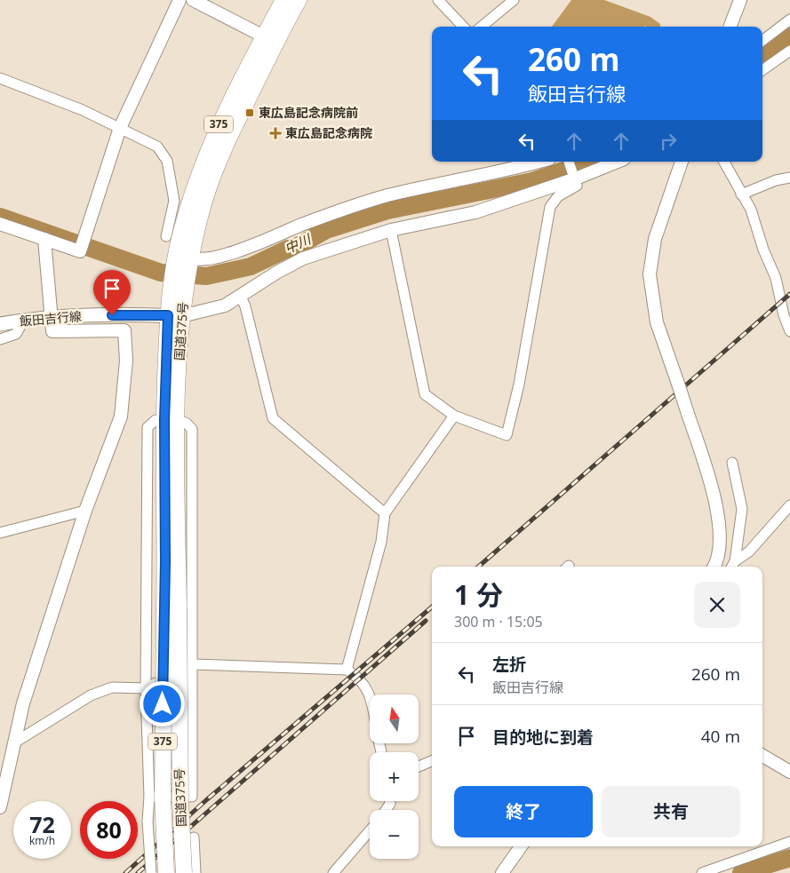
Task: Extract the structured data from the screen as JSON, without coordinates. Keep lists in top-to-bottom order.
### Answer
{
  "streets": {
    "highway": ["375", "国道375号"],
    "main road": ["飯田吉行線"]
  },
  "crossings": [
    ["飯田吉行線", "国道375号"]
  ],
  "water": ["中川"],
  "places": {
    "transit": ["東広島記念病院前"],
    "health": ["東広島記念病院"]
  },
  "north": "top",
  "page": {
    "turn": ["260 m", "飯田吉行線"],
    "heading": ["1 分", "300 m · 15:05"],
    "list": [
      {
        "name": "左折",
        "note": "飯田吉行線",
        "value": "260 m"
      },
      {
        "name": "目的地に到着",
        "value": "40 m"
      }
    ],
    "map_buttons": ["+", "−"],
    "buttons": ["終了", "共有"],
    "speed": "72 km/h",
    "limit": "80"
  }
}
